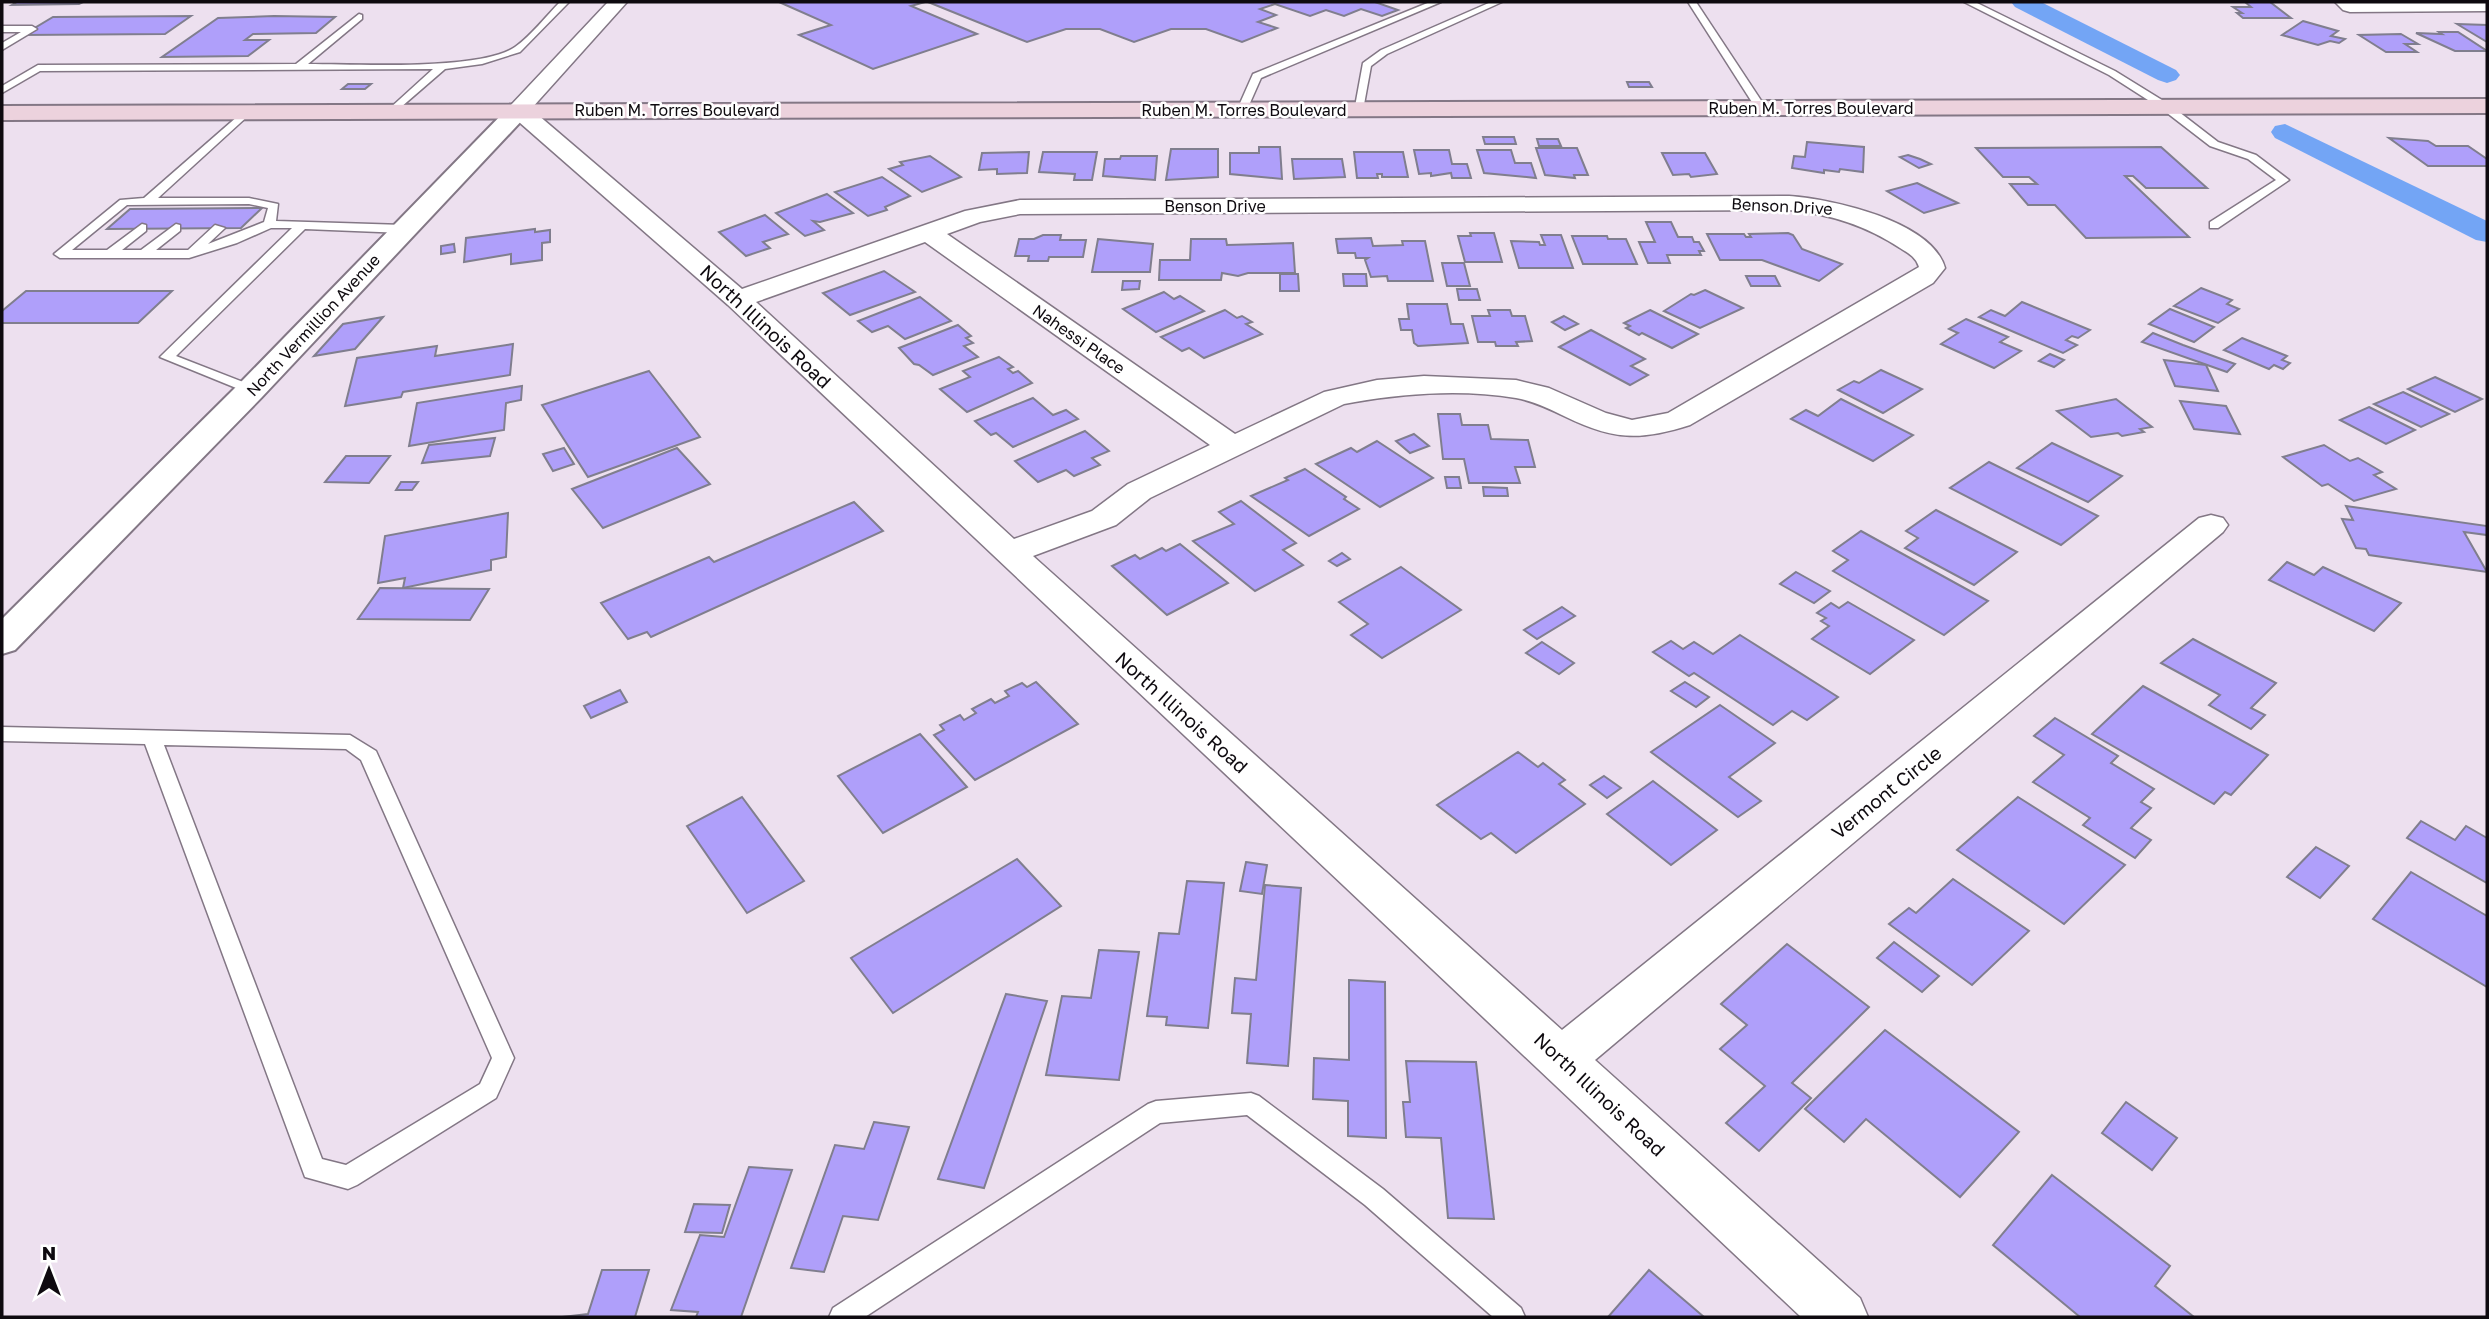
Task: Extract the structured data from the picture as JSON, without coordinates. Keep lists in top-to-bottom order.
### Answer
{
  "streets": {
    "main road": ["Ruben M. Torres Boulevard"],
    "street": [
      "Benson Drive",
      "North Vermillion Avenue",
      "North Illinois Road",
      "Nahessi Place",
      "Vermont Circle"
    ]
  },
  "crossings": [
    ["Ruben M. Torres Boulevard", "North Vermillion Avenue"],
    ["Ruben M. Torres Boulevard", "North Illinois Road"],
    ["Benson Drive", "North Illinois Road"],
    ["Benson Drive", "Nahessi Place"],
    ["North Vermillion Avenue", "North Illinois Road"],
    ["North Illinois Road", "Vermont Circle"]
  ],
  "north": "top"
}
